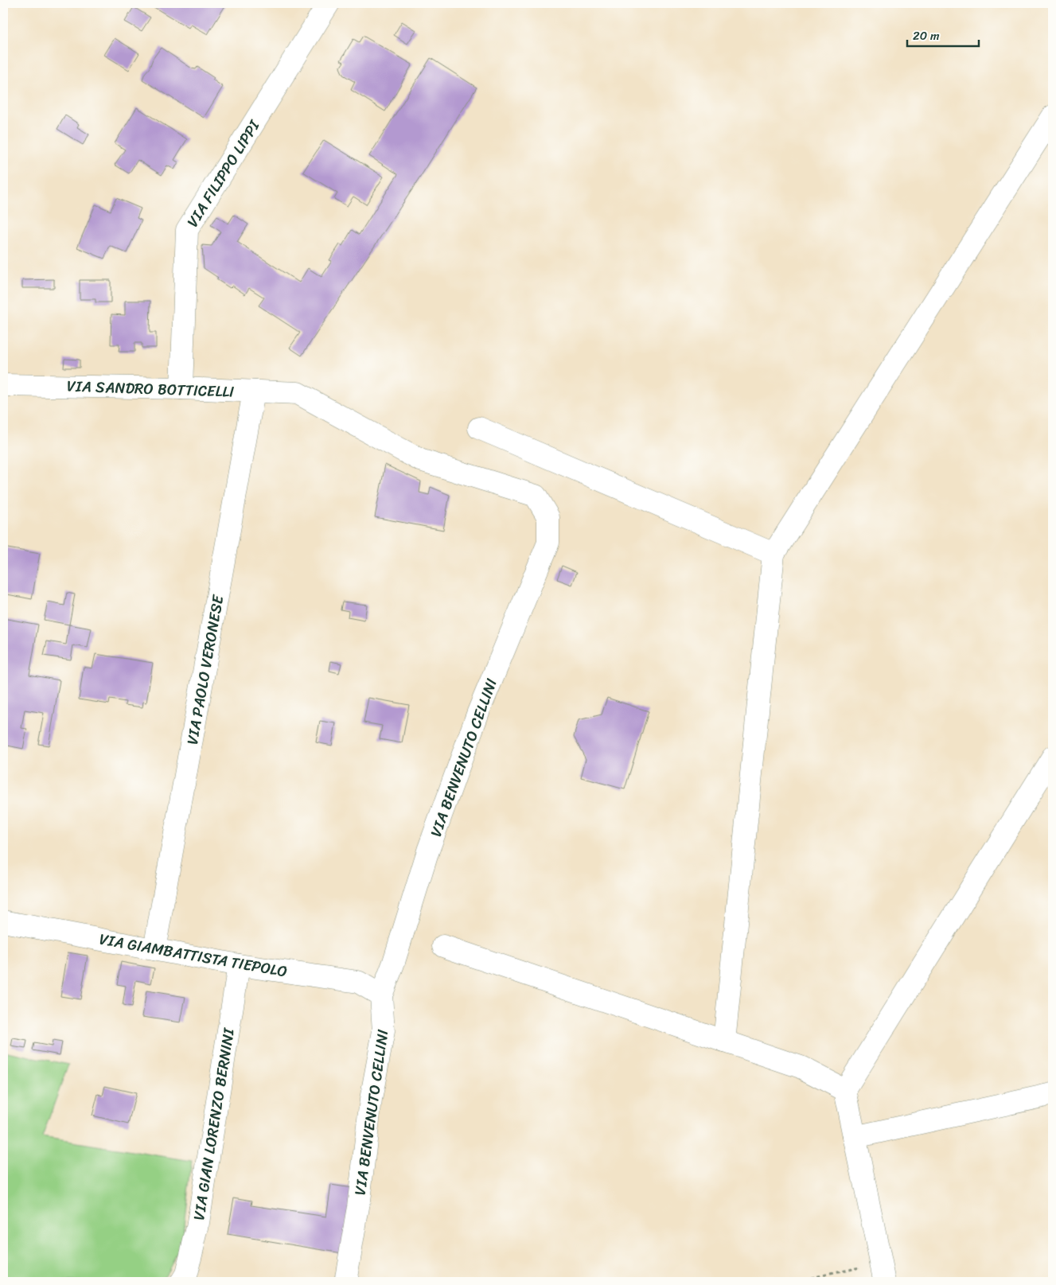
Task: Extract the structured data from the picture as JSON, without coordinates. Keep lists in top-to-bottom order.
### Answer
{
  "streets": {
    "street": [
      "VIA FILIPPO LIPPI",
      "VIA SANDRO BOTTICELLI",
      "VIA PAOLO VERONESE",
      "VIA BENVENUTO CELLINI",
      "VIA GIAMBATTISTA TIEPOLO",
      "VIA GIAN LORENZO BERNINI"
    ]
  },
  "crossings": [
    ["VIA FILIPPO LIPPI", "VIA SANDRO BOTTICELLI"],
    ["VIA SANDRO BOTTICELLI", "VIA PAOLO VERONESE"],
    ["VIA SANDRO BOTTICELLI", "VIA BENVENUTO CELLINI"],
    ["VIA PAOLO VERONESE", "VIA GIAMBATTISTA TIEPOLO"],
    ["VIA BENVENUTO CELLINI", "VIA GIAMBATTISTA TIEPOLO"],
    ["VIA GIAMBATTISTA TIEPOLO", "VIA GIAN LORENZO BERNINI"]
  ],
  "scale_bar": "20 m"
}
